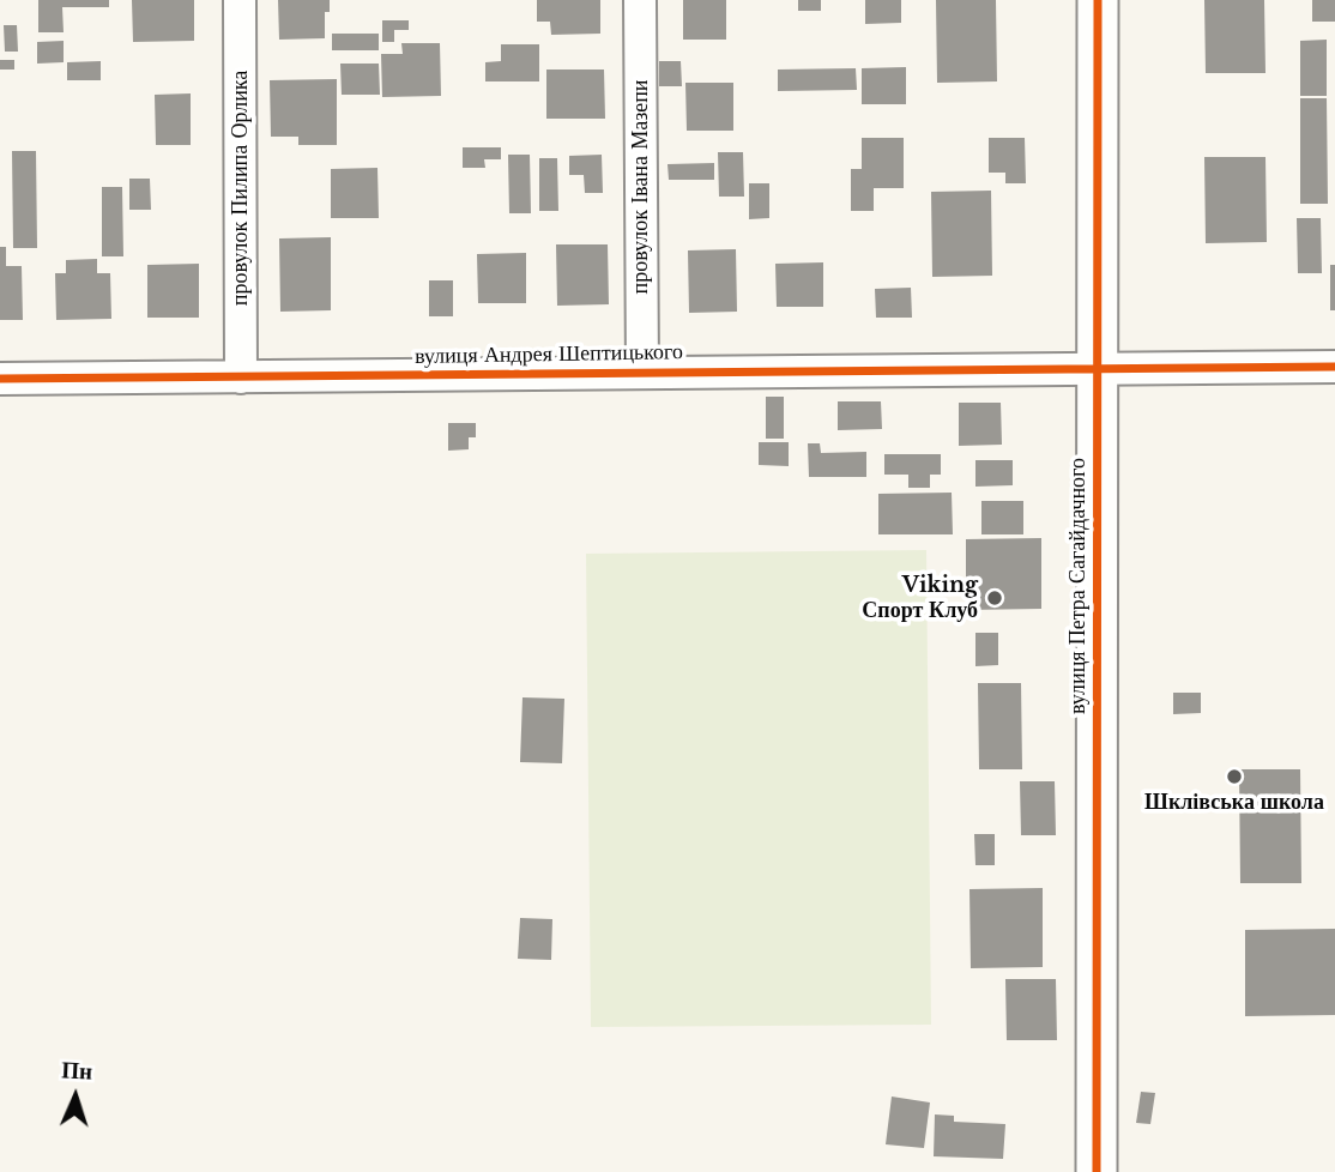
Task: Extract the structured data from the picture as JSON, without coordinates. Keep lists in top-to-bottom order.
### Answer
{
  "streets": {
    "street": [
      "провулок Івана Мазепи",
      "провулок Пилипа Орлика",
      "вулиця Андрея Шептицького",
      "вулиця Петра Сагайдачного"
    ]
  },
  "crossings": [
    ["провулок Івана Мазепи", "вулиця Андрея Шептицького"],
    ["провулок Пилипа Орлика", "вулиця Андрея Шептицького"],
    ["вулиця Андрея Шептицького", "вулиця Петра Сагайдачного"]
  ],
  "places": ["Viking Спорт Клуб", "Шклівська школа"],
  "north": "top"
}
